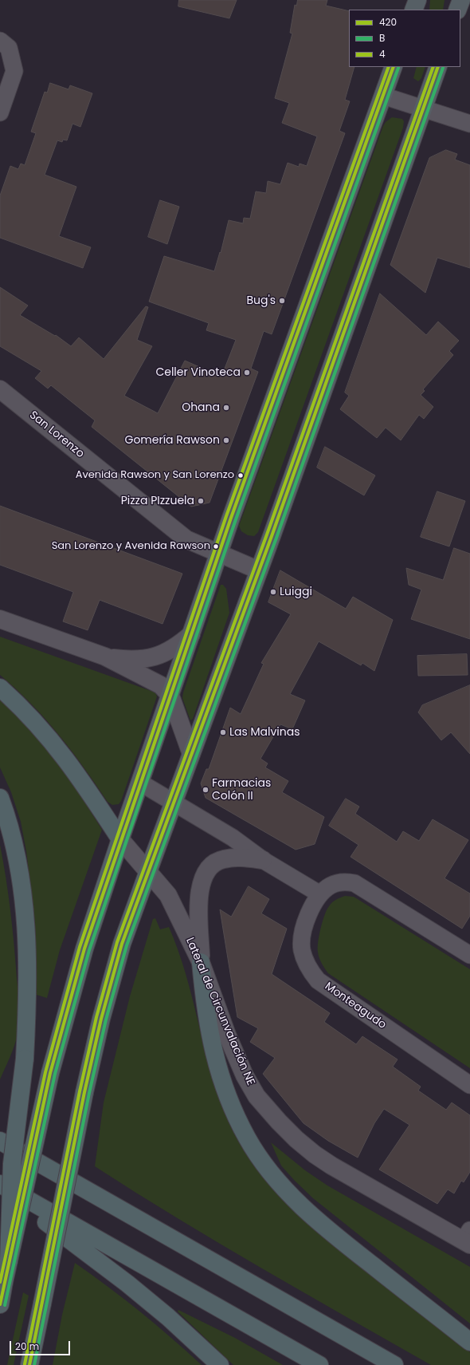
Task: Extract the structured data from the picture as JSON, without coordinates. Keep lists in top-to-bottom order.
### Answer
{
  "streets": {
    "street": ["San Lorenzo", "Monteagudo", "Lateral de Circunvalación NE"]
  },
  "places": [
    "Bug's",
    "Celler Vinoteca",
    "Ohana",
    "Gomería Rawson",
    "Avenida Rawson y San Lorenzo",
    "Pizza PIzzuela",
    "San Lorenzo y Avenida Rawson",
    "Luiggi",
    "Las Malvinas",
    "Farmacias Colón II"
  ],
  "lines": ["transit line 420", "transit line 4", "transit line B"],
  "legend": ["420", "B", "4"],
  "scale_bar": "20 m"
}
